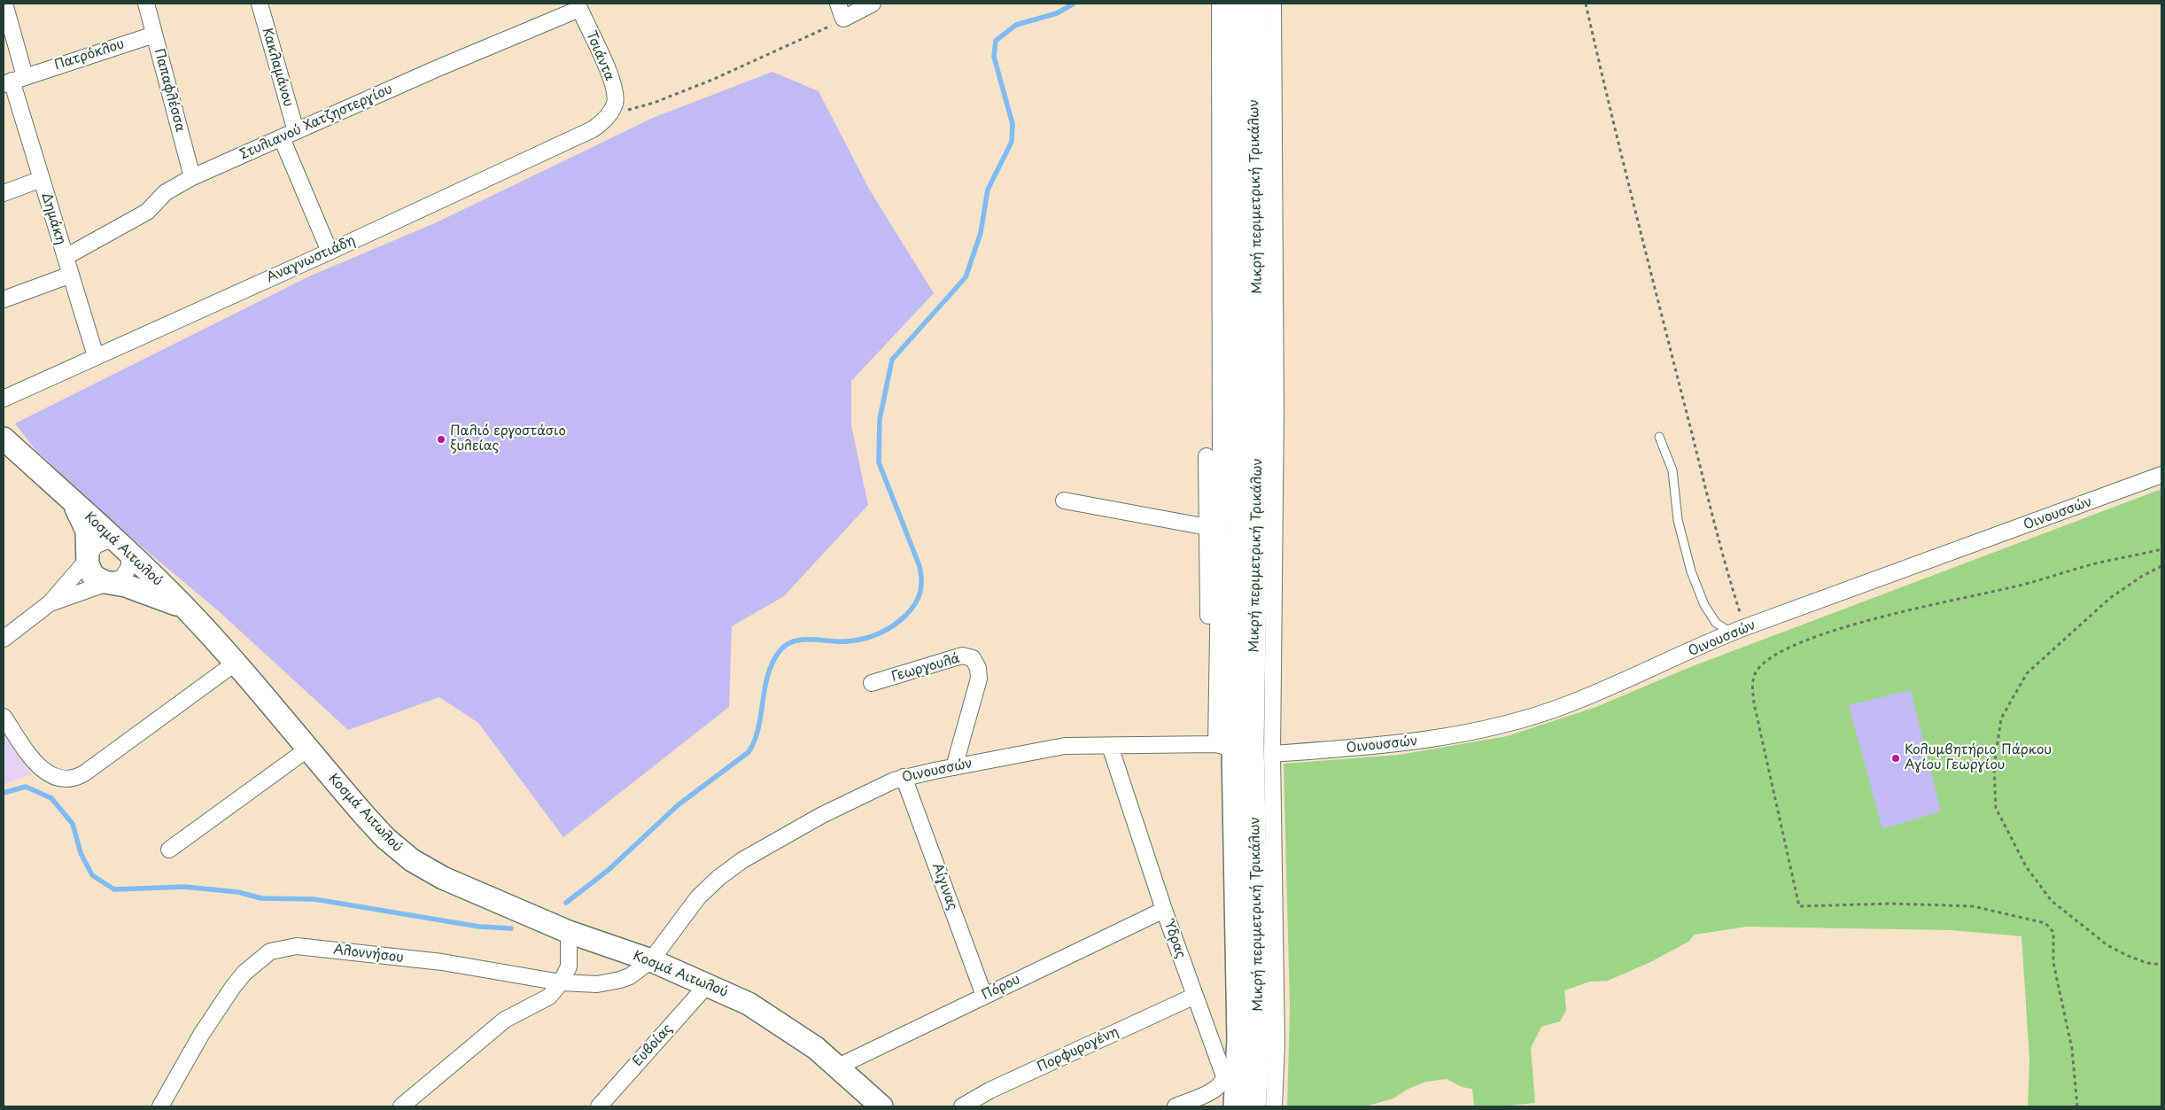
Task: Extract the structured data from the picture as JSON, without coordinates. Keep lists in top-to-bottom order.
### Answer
{
  "streets": {
    "main road": ["Μικρή περιμετρική Τρικάλων", "Κοσμά Αιτωλού"],
    "street": [
      "Πατρόκλου",
      "Τσιάντα",
      "Κακλαμάνου",
      "Παπαφλέσσα",
      "Στυλιανού Χατζηστεργίου",
      "Δημάκη",
      "Αναγνωστιάδη",
      "Οινουσσών",
      "Γεωργουλά",
      "Αίγινας",
      "Ύδρας",
      "Αλοννήσου",
      "Πόρου",
      "Ευβοίας",
      "Πορφυρογένη"
    ]
  },
  "crossings": [
    ["Πατρόκλου", "Παπαφλέσσα"],
    ["Πατρόκλου", "Δημάκη"],
    ["Τσιάντα", "Στυλιανού Χατζηστεργίου"],
    ["Τσιάντα", "Αναγνωστιάδη"],
    ["Κακλαμάνου", "Στυλιανού Χατζηστεργίου"],
    ["Κακλαμάνου", "Αναγνωστιάδη"],
    ["Παπαφλέσσα", "Στυλιανού Χατζηστεργίου"],
    ["Στυλιανού Χατζηστεργίου", "Δημάκη"],
    ["Μικρή περιμετρική Τρικάλων", "Οινουσσών"],
    ["Δημάκη", "Αναγνωστιάδη"],
    ["Οινουσσών", "Κοσμά Αιτωλού"],
    ["Οινουσσών", "Γεωργουλά"],
    ["Οινουσσών", "Αίγινας"],
    ["Οινουσσών", "Ύδρας"],
    ["Οινουσσών", "Αλοννήσου"],
    ["Κοσμά Αιτωλού", "Αλοννήσου"],
    ["Κοσμά Αιτωλού", "Πόρου"],
    ["Κοσμά Αιτωλού", "Ευβοίας"],
    ["Αίγινας", "Πόρου"],
    ["Ύδρας", "Πόρου"],
    ["Ύδρας", "Πορφυρογένη"]
  ],
  "places": ["Παλιό εργοστάσιο ξυλείας", "Κολυμβητήριο Πάρκου Αγίου Γεωργίου"]
}
